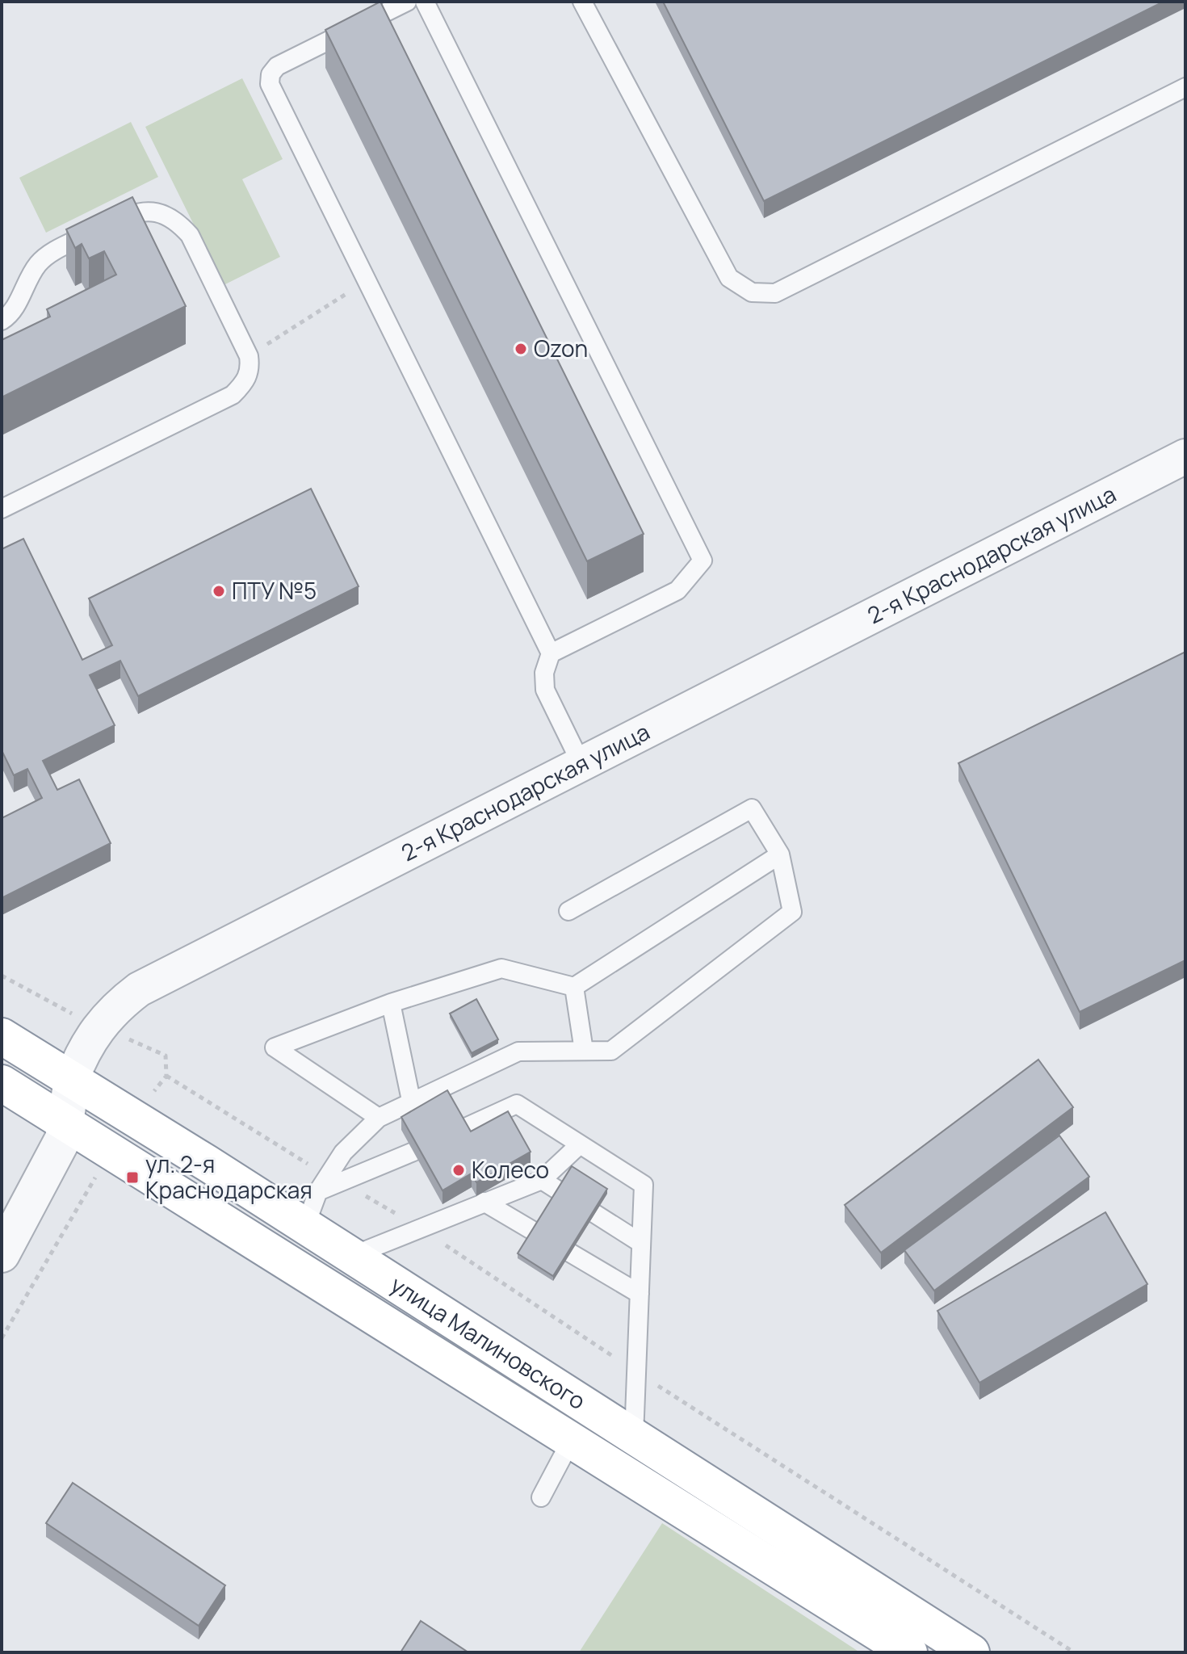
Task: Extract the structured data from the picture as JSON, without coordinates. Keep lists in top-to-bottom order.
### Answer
{
  "streets": {
    "highway": ["улица Малиновского"],
    "street": ["2-я Краснодарская улица"]
  },
  "crossings": [
    ["2-я Краснодарская улица", "улица Малиновского"]
  ],
  "places": {
    "other": ["Ozon", "ПТУ №5", "Колесо"],
    "transit": ["ул. 2-я Краснодарская"]
  }
}
